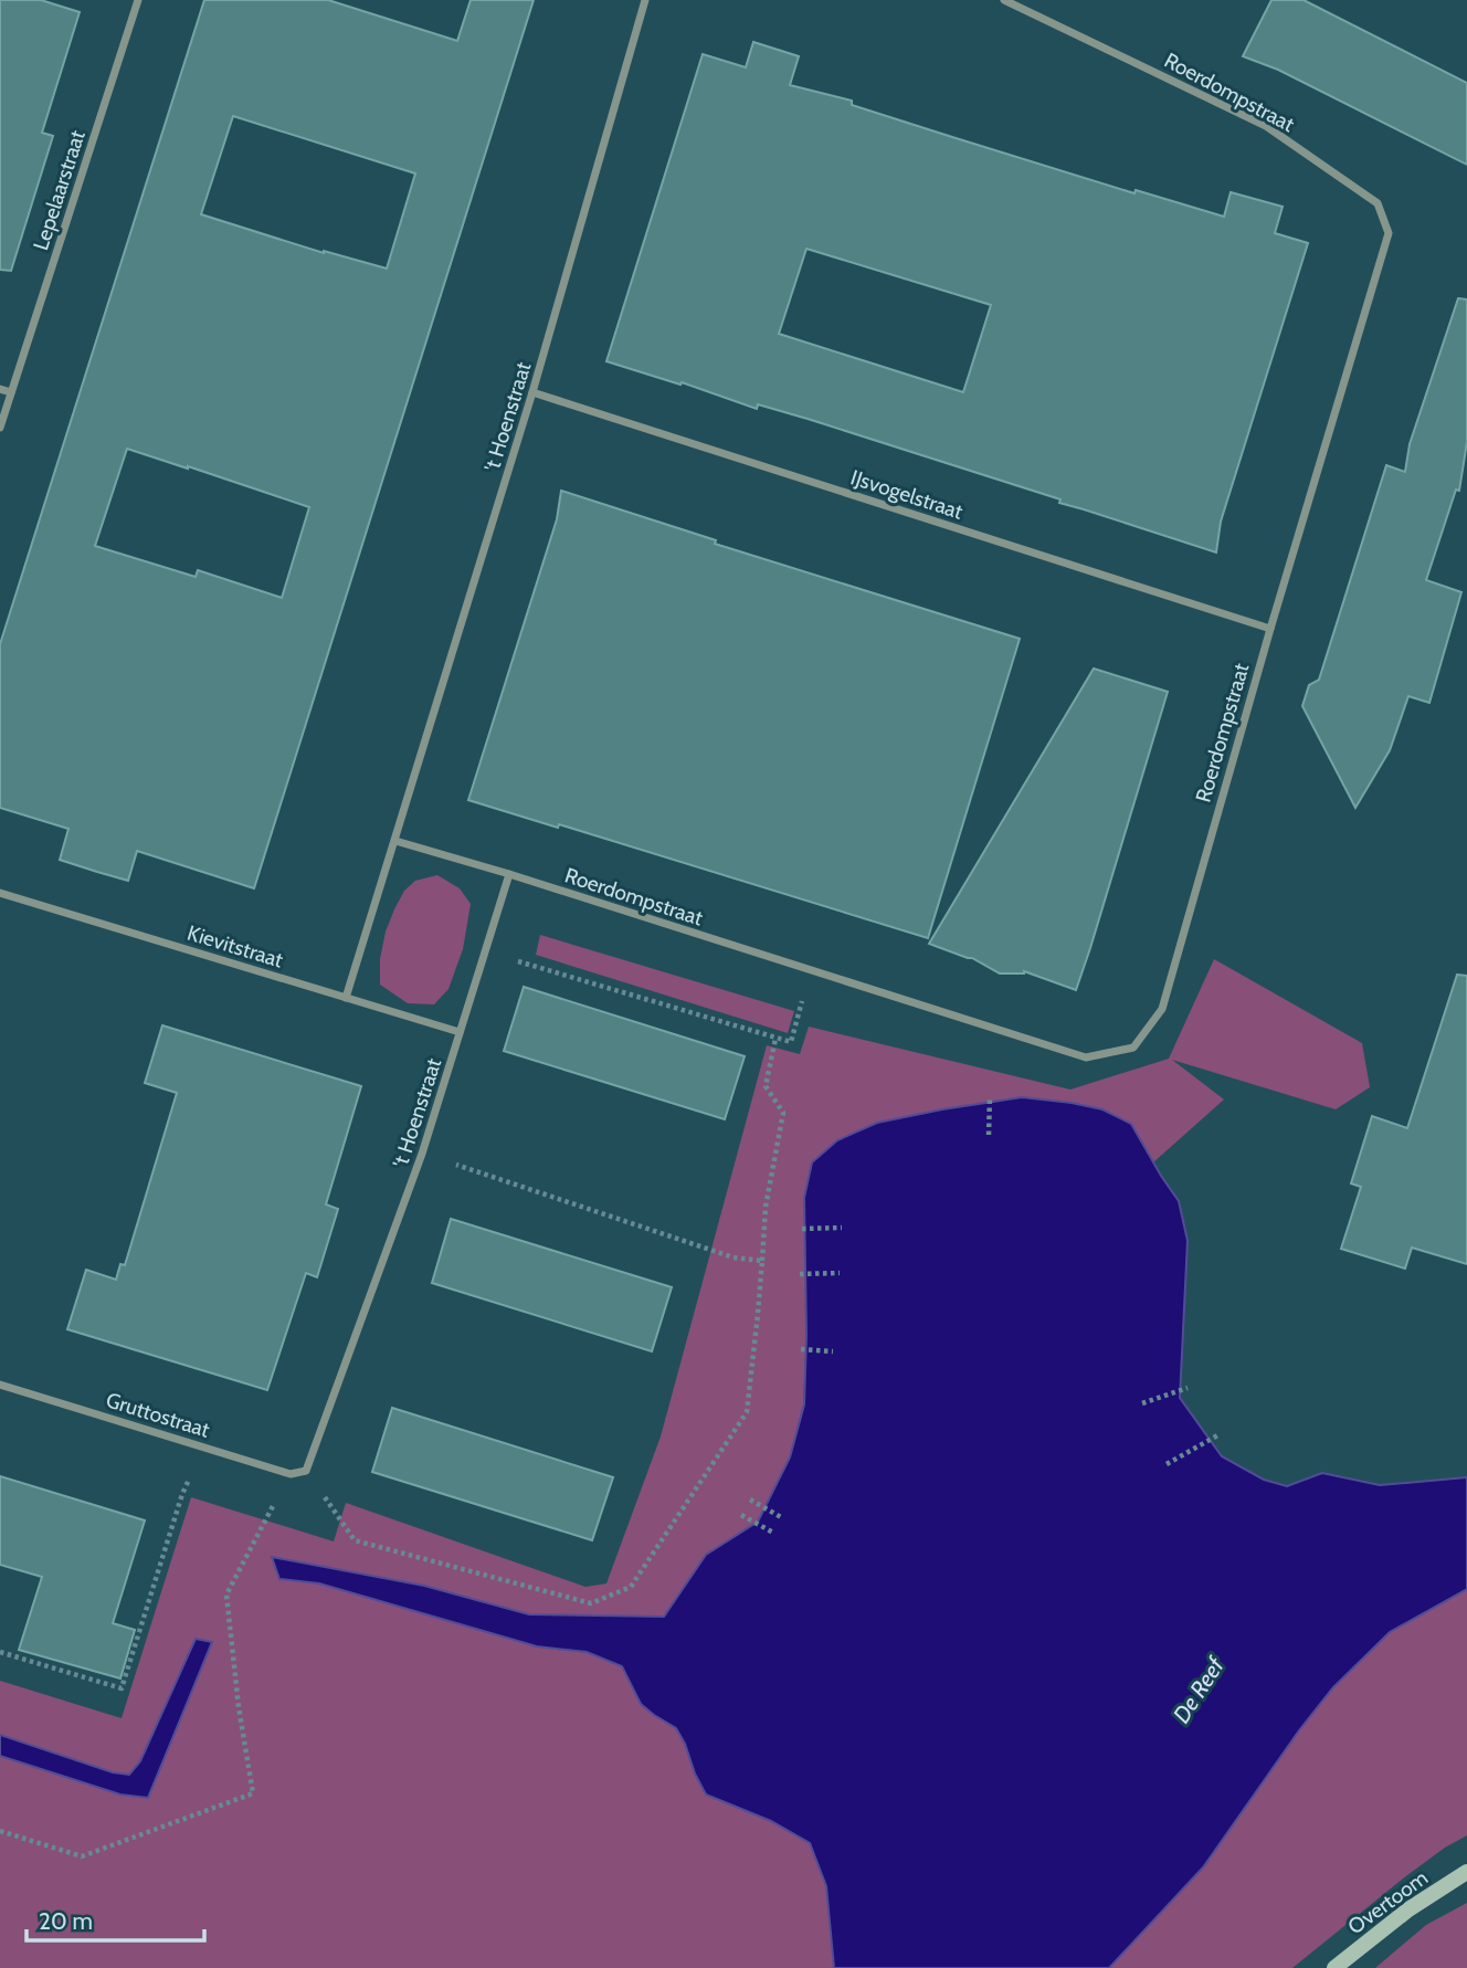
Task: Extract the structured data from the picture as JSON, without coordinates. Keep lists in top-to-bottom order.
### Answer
{
  "streets": {
    "street": [
      "Roerdompstraat",
      "Lepelaarstraat",
      "'t Hoenstraat",
      "IJsvogelstraat",
      "Kievitstraat",
      "Gruttostraat",
      "Overtoom"
    ]
  },
  "crossings": [
    ["Roerdompstraat", "'t Hoenstraat"],
    ["Roerdompstraat", "IJsvogelstraat"],
    ["'t Hoenstraat", "IJsvogelstraat"],
    ["'t Hoenstraat", "Kievitstraat"],
    ["'t Hoenstraat", "Gruttostraat"]
  ],
  "water": ["De Reef"],
  "scale_bar": "20 m"
}
